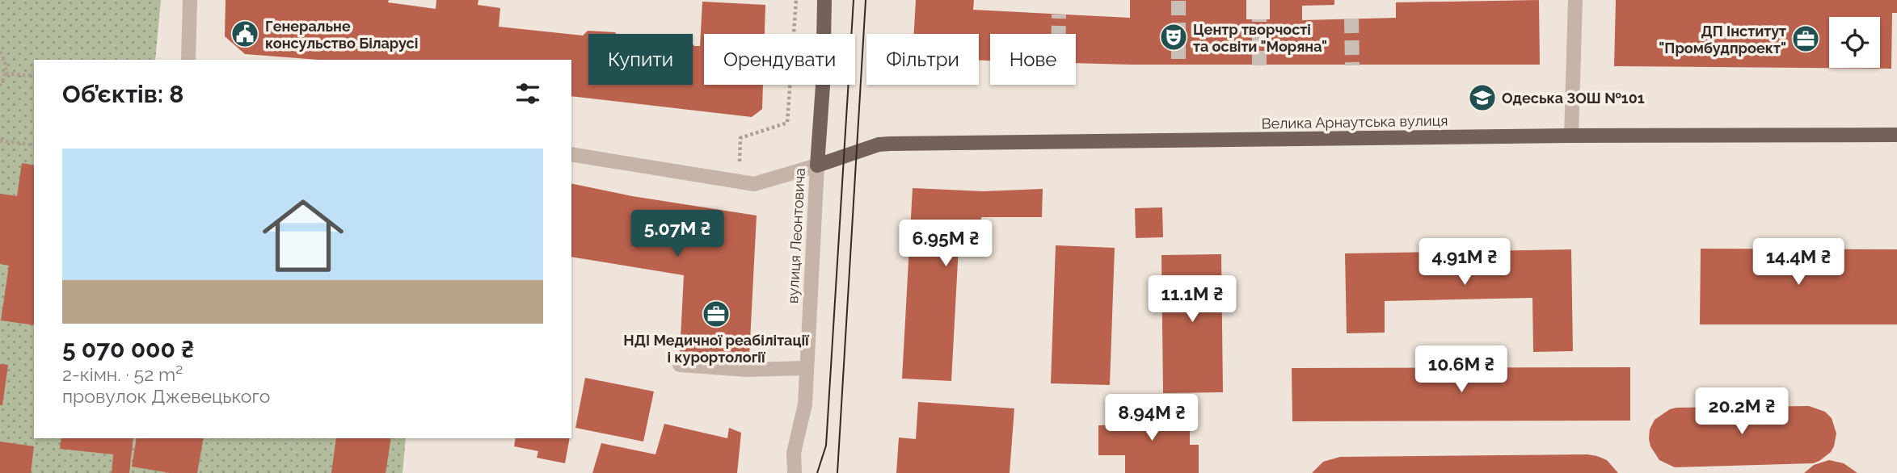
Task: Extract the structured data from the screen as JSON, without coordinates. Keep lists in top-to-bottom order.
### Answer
{
  "streets": {
    "main road": ["Велика Арнаутська вулиця", "вулиця Леонтовича"]
  },
  "crossings": [
    ["Велика Арнаутська вулиця", "вулиця Леонтовича"]
  ],
  "places": {
    "public building": ["Генеральне консульство Біларусі"],
    "theatre": ["Центр творчості та освіти \"Моряна\""],
    "office": ["ДП Інститут \"Промбудпроект\"", "НДІ Медичної реабілітації і курортології"],
    "school or university": ["Одеська ЗОШ №101"]
  },
  "page": {
    "chip": [
      "Купити",
      "Орендувати",
      "Фільтри",
      "Нове"
    ],
    "heading": "Об’єктів: 8",
    "list": [
      {
        "name": "5 070 000 ₴",
        "note": "2-кімн. · 52 m² · провулок Джевецького"
      }
    ],
    "price": [
      "5.07M ₴",
      "6.95M ₴",
      "4.91M ₴",
      "14.4M ₴",
      "11.1M ₴",
      "10.6M ₴",
      "20.2M ₴",
      "8.94M ₴"
    ]
  }
}
